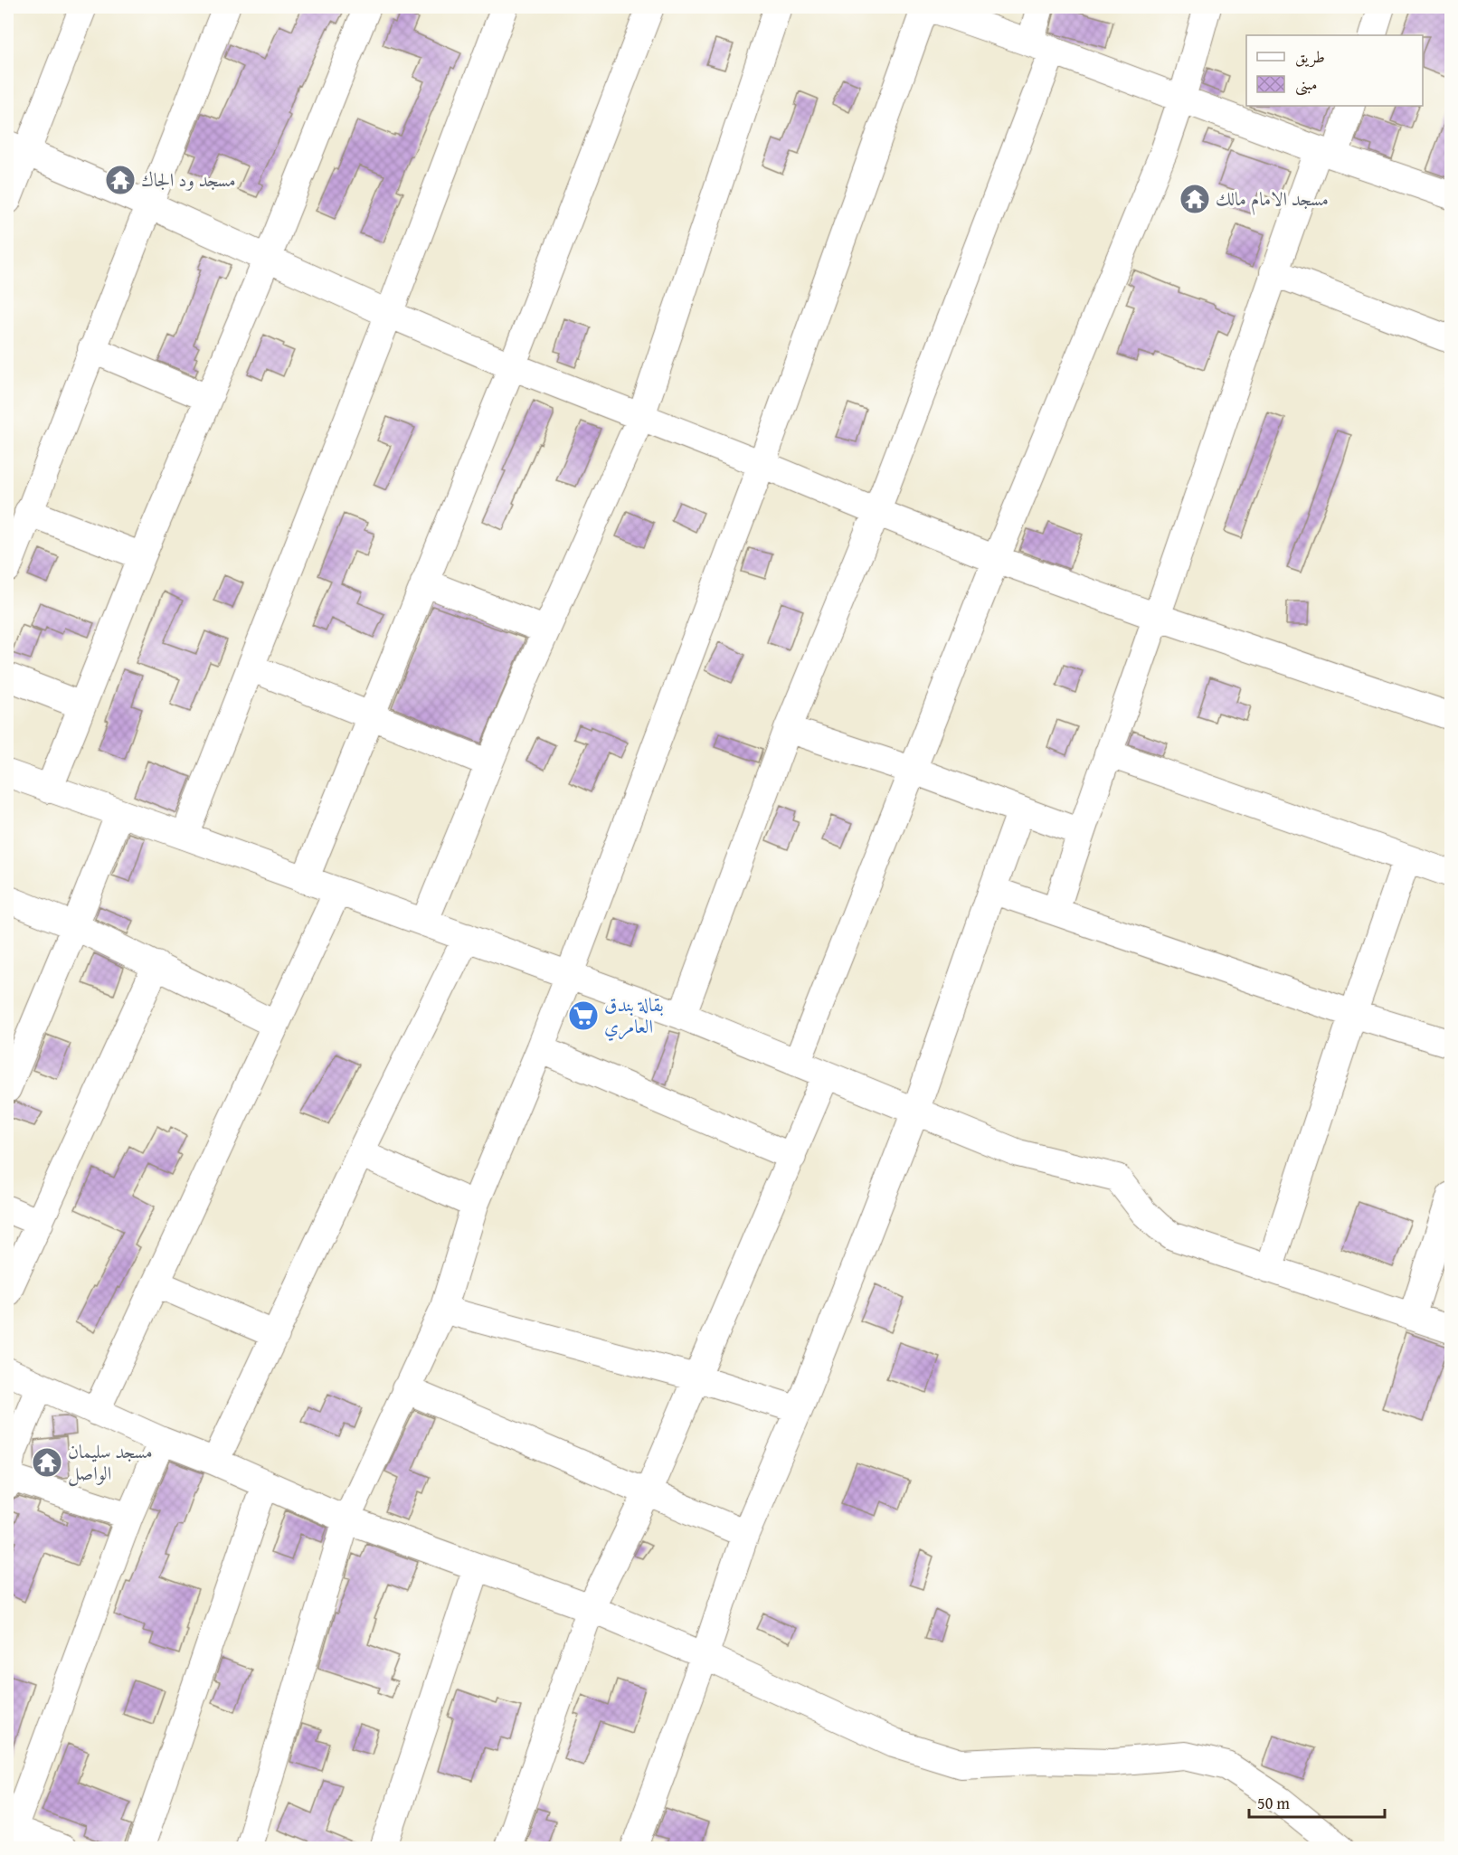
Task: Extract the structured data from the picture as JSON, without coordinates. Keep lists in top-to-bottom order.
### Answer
{
  "places": {
    "temple": ["مسجد ود الجاك", "مسجد الامام مالك", "مسجد سليمان الواصل"],
    "supermarket": ["بقالة بندق العامري"]
  },
  "legend": ["طريق", "مبنى"],
  "scale_bar": "50 m"
}
